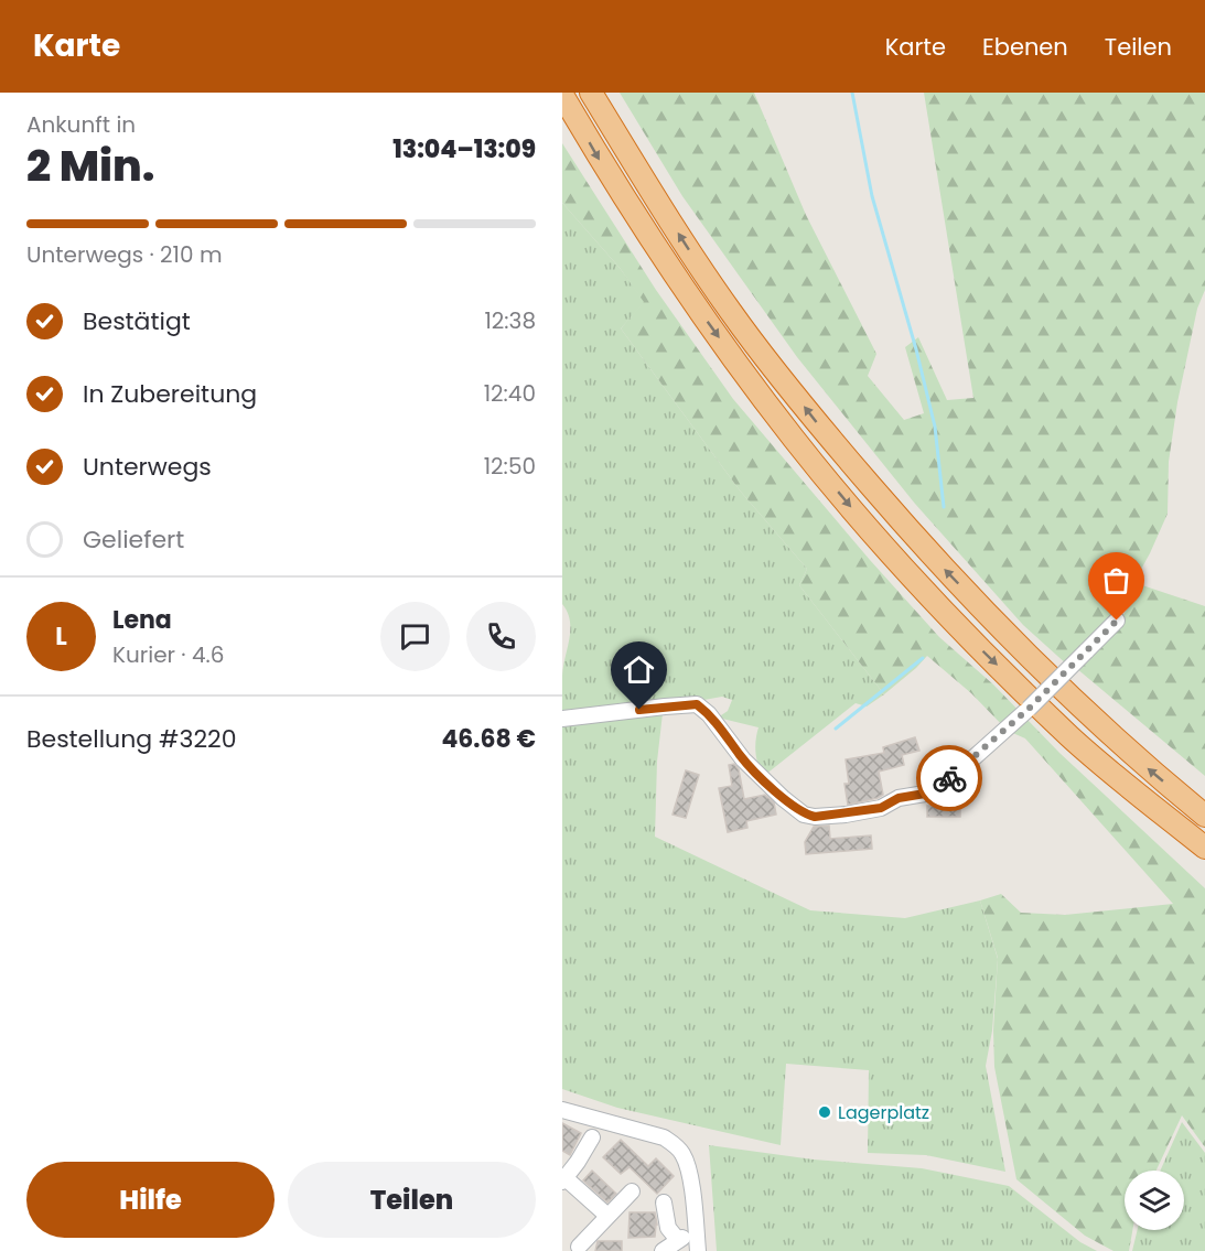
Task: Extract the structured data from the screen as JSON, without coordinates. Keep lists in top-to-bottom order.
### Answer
{
  "places": ["Lagerplatz"],
  "page": {
    "header": "Karte",
    "nav": ["Karte", "Ebenen", "Teilen"],
    "heading": ["2 Min.", "Ankunft in", "13:04–13:09"],
    "panel": [
      "Lena",
      "Kurier · 4.6",
      "Bestellung #3220",
      "46.68 €"
    ],
    "bar": "Unterwegs · 210 m",
    "list": [
      ["Bestätigt", "12:38"],
      ["In Zubereitung", "12:40"],
      ["Unterwegs", "12:50"],
      "Geliefert"
    ],
    "round": "L",
    "buttons": ["Hilfe", "Teilen"]
  }
}
